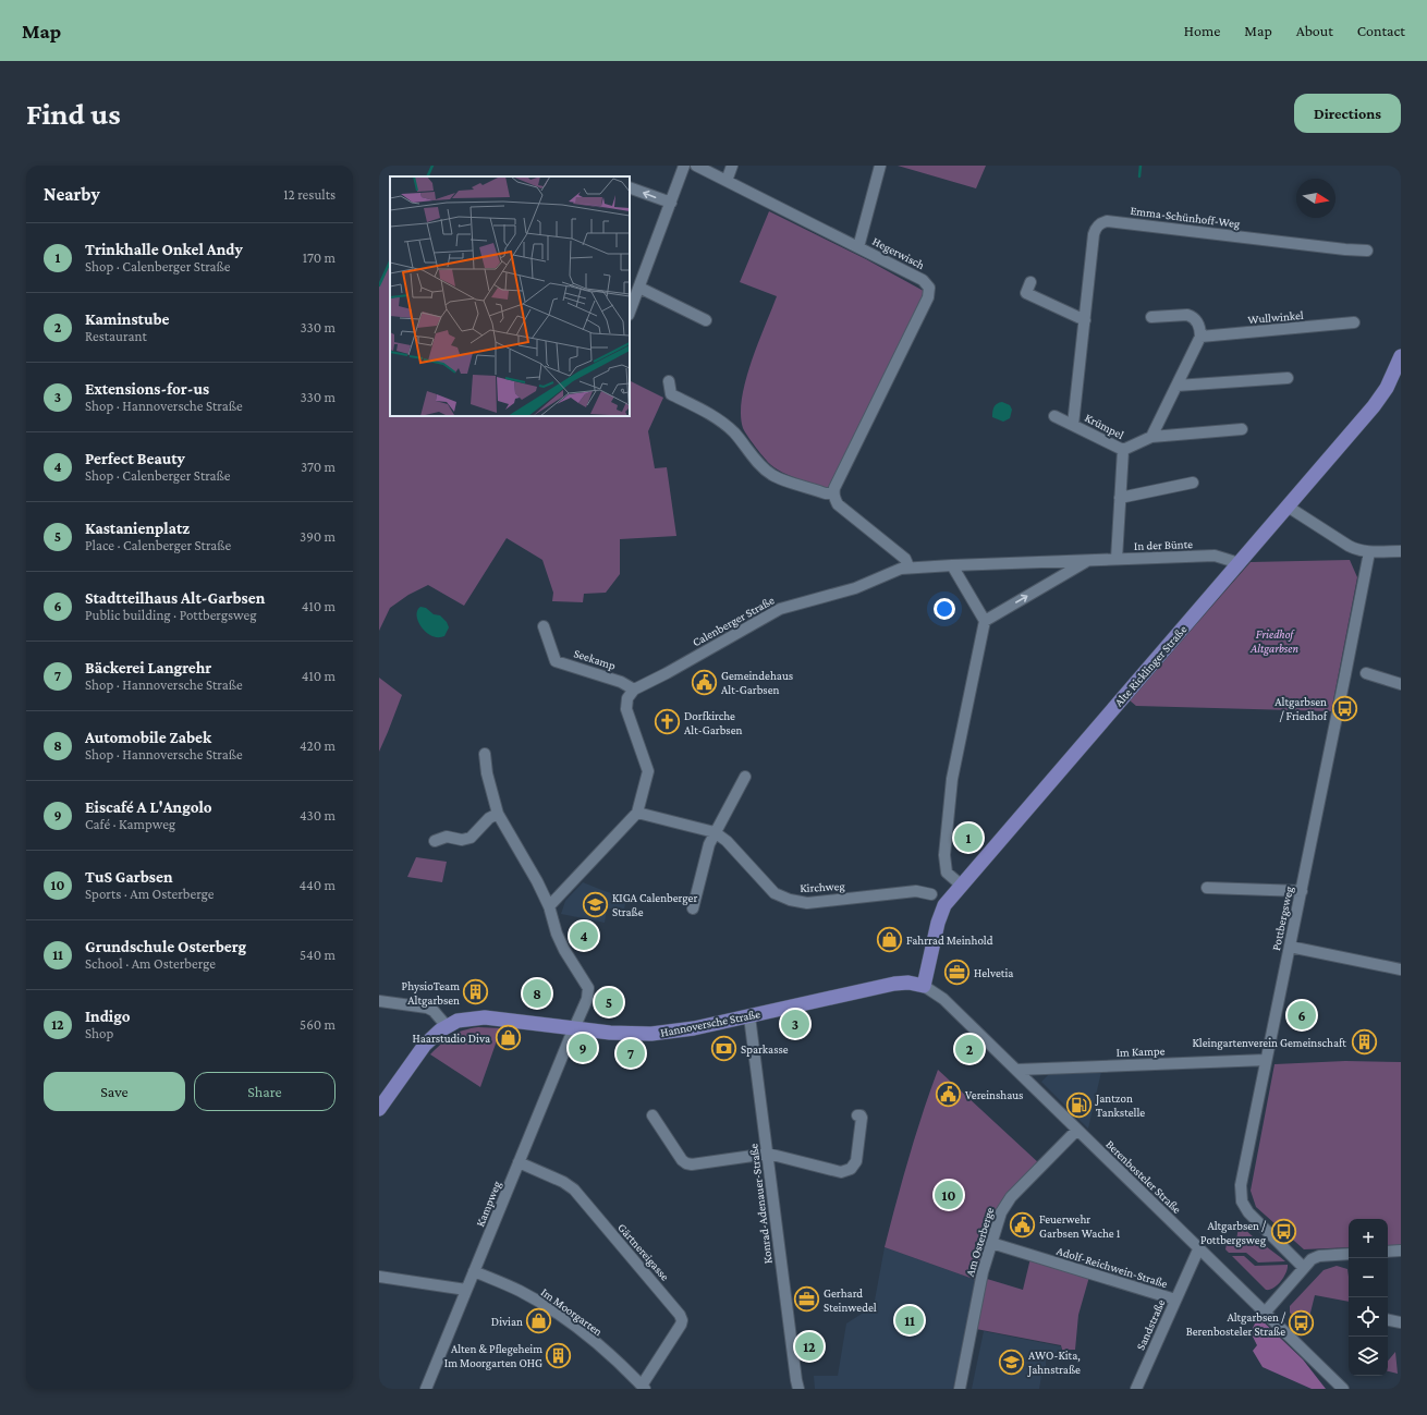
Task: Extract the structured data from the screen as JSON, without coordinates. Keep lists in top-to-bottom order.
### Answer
{
  "streets": {
    "main road": ["Alte Ricklinger Straße", "Hannoversche Straße"],
    "street": [
      "Emma-Schünhoff-Weg",
      "Hegerwisch",
      "Wullwinkel",
      "Krümpel",
      "In der Bünte",
      "Calenberger Straße",
      "Seekamp",
      "Kirchweg",
      "Pottbergsweg",
      "Im Kampe",
      "Berenbosteler Straße",
      "Kampweg",
      "Konrad-Adenauer-Straße",
      "Am Osterberge",
      "Gärtnereigasse",
      "Adolf-Reichwein-Straße",
      "Im Moorgarten",
      "Sandstraße"
    ]
  },
  "crossings": [
    ["Emma-Schünhoff-Weg", "Krümpel"],
    ["Krümpel", "In der Bünte"],
    ["In der Bünte", "Calenberger Straße"],
    ["In der Bünte", "Alte Ricklinger Straße"],
    ["Calenberger Straße", "Seekamp"],
    ["Alte Ricklinger Straße", "Hannoversche Straße"],
    ["Alte Ricklinger Straße", "Berenbosteler Straße"],
    ["Pottbergsweg", "Im Kampe"],
    ["Hannoversche Straße", "Berenbosteler Straße"],
    ["Hannoversche Straße", "Kampweg"],
    ["Hannoversche Straße", "Konrad-Adenauer-Straße"],
    ["Im Kampe", "Berenbosteler Straße"],
    ["Berenbosteler Straße", "Am Osterberge"],
    ["Berenbosteler Straße", "Sandstraße"],
    ["Kampweg", "Gärtnereigasse"],
    ["Kampweg", "Im Moorgarten"],
    ["Am Osterberge", "Adolf-Reichwein-Straße"],
    ["Gärtnereigasse", "Im Moorgarten"],
    ["Adolf-Reichwein-Straße", "Sandstraße"]
  ],
  "parks": ["Friedhof Altgarbsen"],
  "places": {
    "public building": ["Gemeindehaus Alt-Garbsen", "Vereinshaus", "Feuerwehr Garbsen Wache 1"],
    "bus stop": ["Altgarbsen / Friedhof", "Altgarbsen / Pottbergsweg", "Altgarbsen / Berenbosteler Straße"],
    "church": ["Dorfkirche Alt-Garbsen"],
    "school or university": ["KIGA Calenberger Straße", "AWO-Kita, Jahnstraße"],
    "shop": ["Fahrrad Meinhold", "Haarstudio Diva", "Divian"],
    "office": ["Helvetia", "Gerhard Steinwedel"],
    "building": ["PhysioTeam Altgarbsen", "Kleingartenverein Gemeinschaft", "Alten & Pflegeheim Im Moorgarten OHG"],
    "bank": ["Sparkasse"],
    "fuel station": ["Jantzon Tankstelle"]
  },
  "north": "right",
  "page": {
    "header": "Map",
    "nav": [
      "Home",
      "Map",
      "About",
      "Contact"
    ],
    "buttons": [
      "Directions",
      ["Save", "Share"]
    ],
    "title": "Find us",
    "heading": ["Nearby", "12 results"],
    "list": [
      {
        "mark": "1",
        "name": "Trinkhalle Onkel Andy",
        "note": "Shop · Calenberger Straße",
        "value": "170 m"
      },
      {
        "mark": "2",
        "name": "Kaminstube",
        "note": "Restaurant",
        "value": "330 m"
      },
      {
        "mark": "3",
        "name": "Extensions-for-us",
        "note": "Shop · Hannoversche Straße",
        "value": "330 m"
      },
      {
        "mark": "4",
        "name": "Perfect Beauty",
        "note": "Shop · Calenberger Straße",
        "value": "370 m"
      },
      {
        "mark": "5",
        "name": "Kastanienplatz",
        "note": "Place · Calenberger Straße",
        "value": "390 m"
      },
      {
        "mark": "6",
        "name": "Stadtteilhaus Alt-Garbsen",
        "note": "Public building · Pottbergsweg",
        "value": "410 m"
      },
      {
        "mark": "7",
        "name": "Bäckerei Langrehr",
        "note": "Shop · Hannoversche Straße",
        "value": "410 m"
      },
      {
        "mark": "8",
        "name": "Automobile Zabek",
        "note": "Shop · Hannoversche Straße",
        "value": "420 m"
      },
      {
        "mark": "9",
        "name": "Eiscafé A L'Angolo",
        "note": "Café · Kampweg",
        "value": "430 m"
      },
      {
        "mark": "10",
        "name": "TuS Garbsen",
        "note": "Sports · Am Osterberge",
        "value": "440 m"
      },
      {
        "mark": "11",
        "name": "Grundschule Osterberg",
        "note": "School · Am Osterberge",
        "value": "540 m"
      },
      {
        "mark": "12",
        "name": "Indigo",
        "note": "Shop",
        "value": "560 m"
      }
    ],
    "pins": [
      "1",
      "4",
      "8",
      "5",
      "6",
      "3",
      "9",
      "2",
      "7",
      "10",
      "11",
      "12"
    ],
    "map_buttons": ["+", "−"]
  }
}
